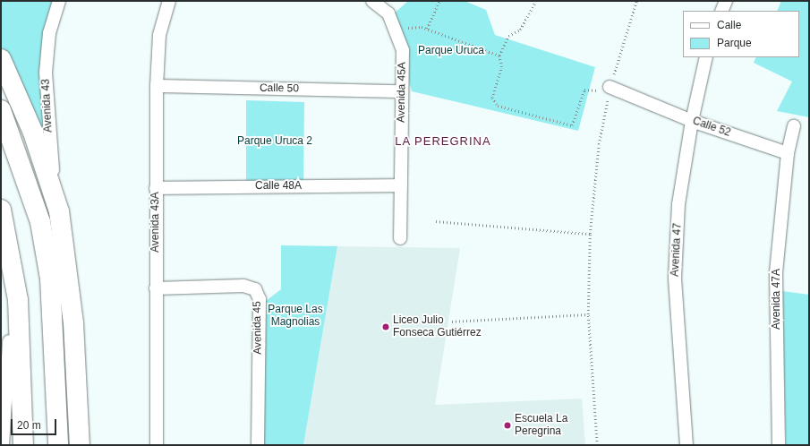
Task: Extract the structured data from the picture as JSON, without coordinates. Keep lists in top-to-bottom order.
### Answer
{
  "streets": {
    "street": [
      "Calle 50",
      "Avenida 45A",
      "Avenida 43",
      "Calle 52",
      "Calle 48A",
      "Avenida 43A",
      "Avenida 47",
      "Avenida 47A",
      "Avenida 45"
    ]
  },
  "crossings": [
    ["Calle 50", "Avenida 45A"],
    ["Calle 50", "Avenida 43A"],
    ["Avenida 45A", "Calle 48A"],
    ["Calle 52", "Avenida 47"],
    ["Calle 52", "Avenida 47A"],
    ["Calle 48A", "Avenida 43A"],
    ["Avenida 43A", "Avenida 45"]
  ],
  "districts": ["LA PEREGRINA"],
  "parks": ["Parque Uruca", "Parque Uruca 2", "Parque Las Magnolias"],
  "places": ["Liceo Julio Fonseca Gutiérrez", "Escuela La Peregrina"],
  "legend": ["Calle", "Parque"],
  "scale_bar": "20 m"
}
